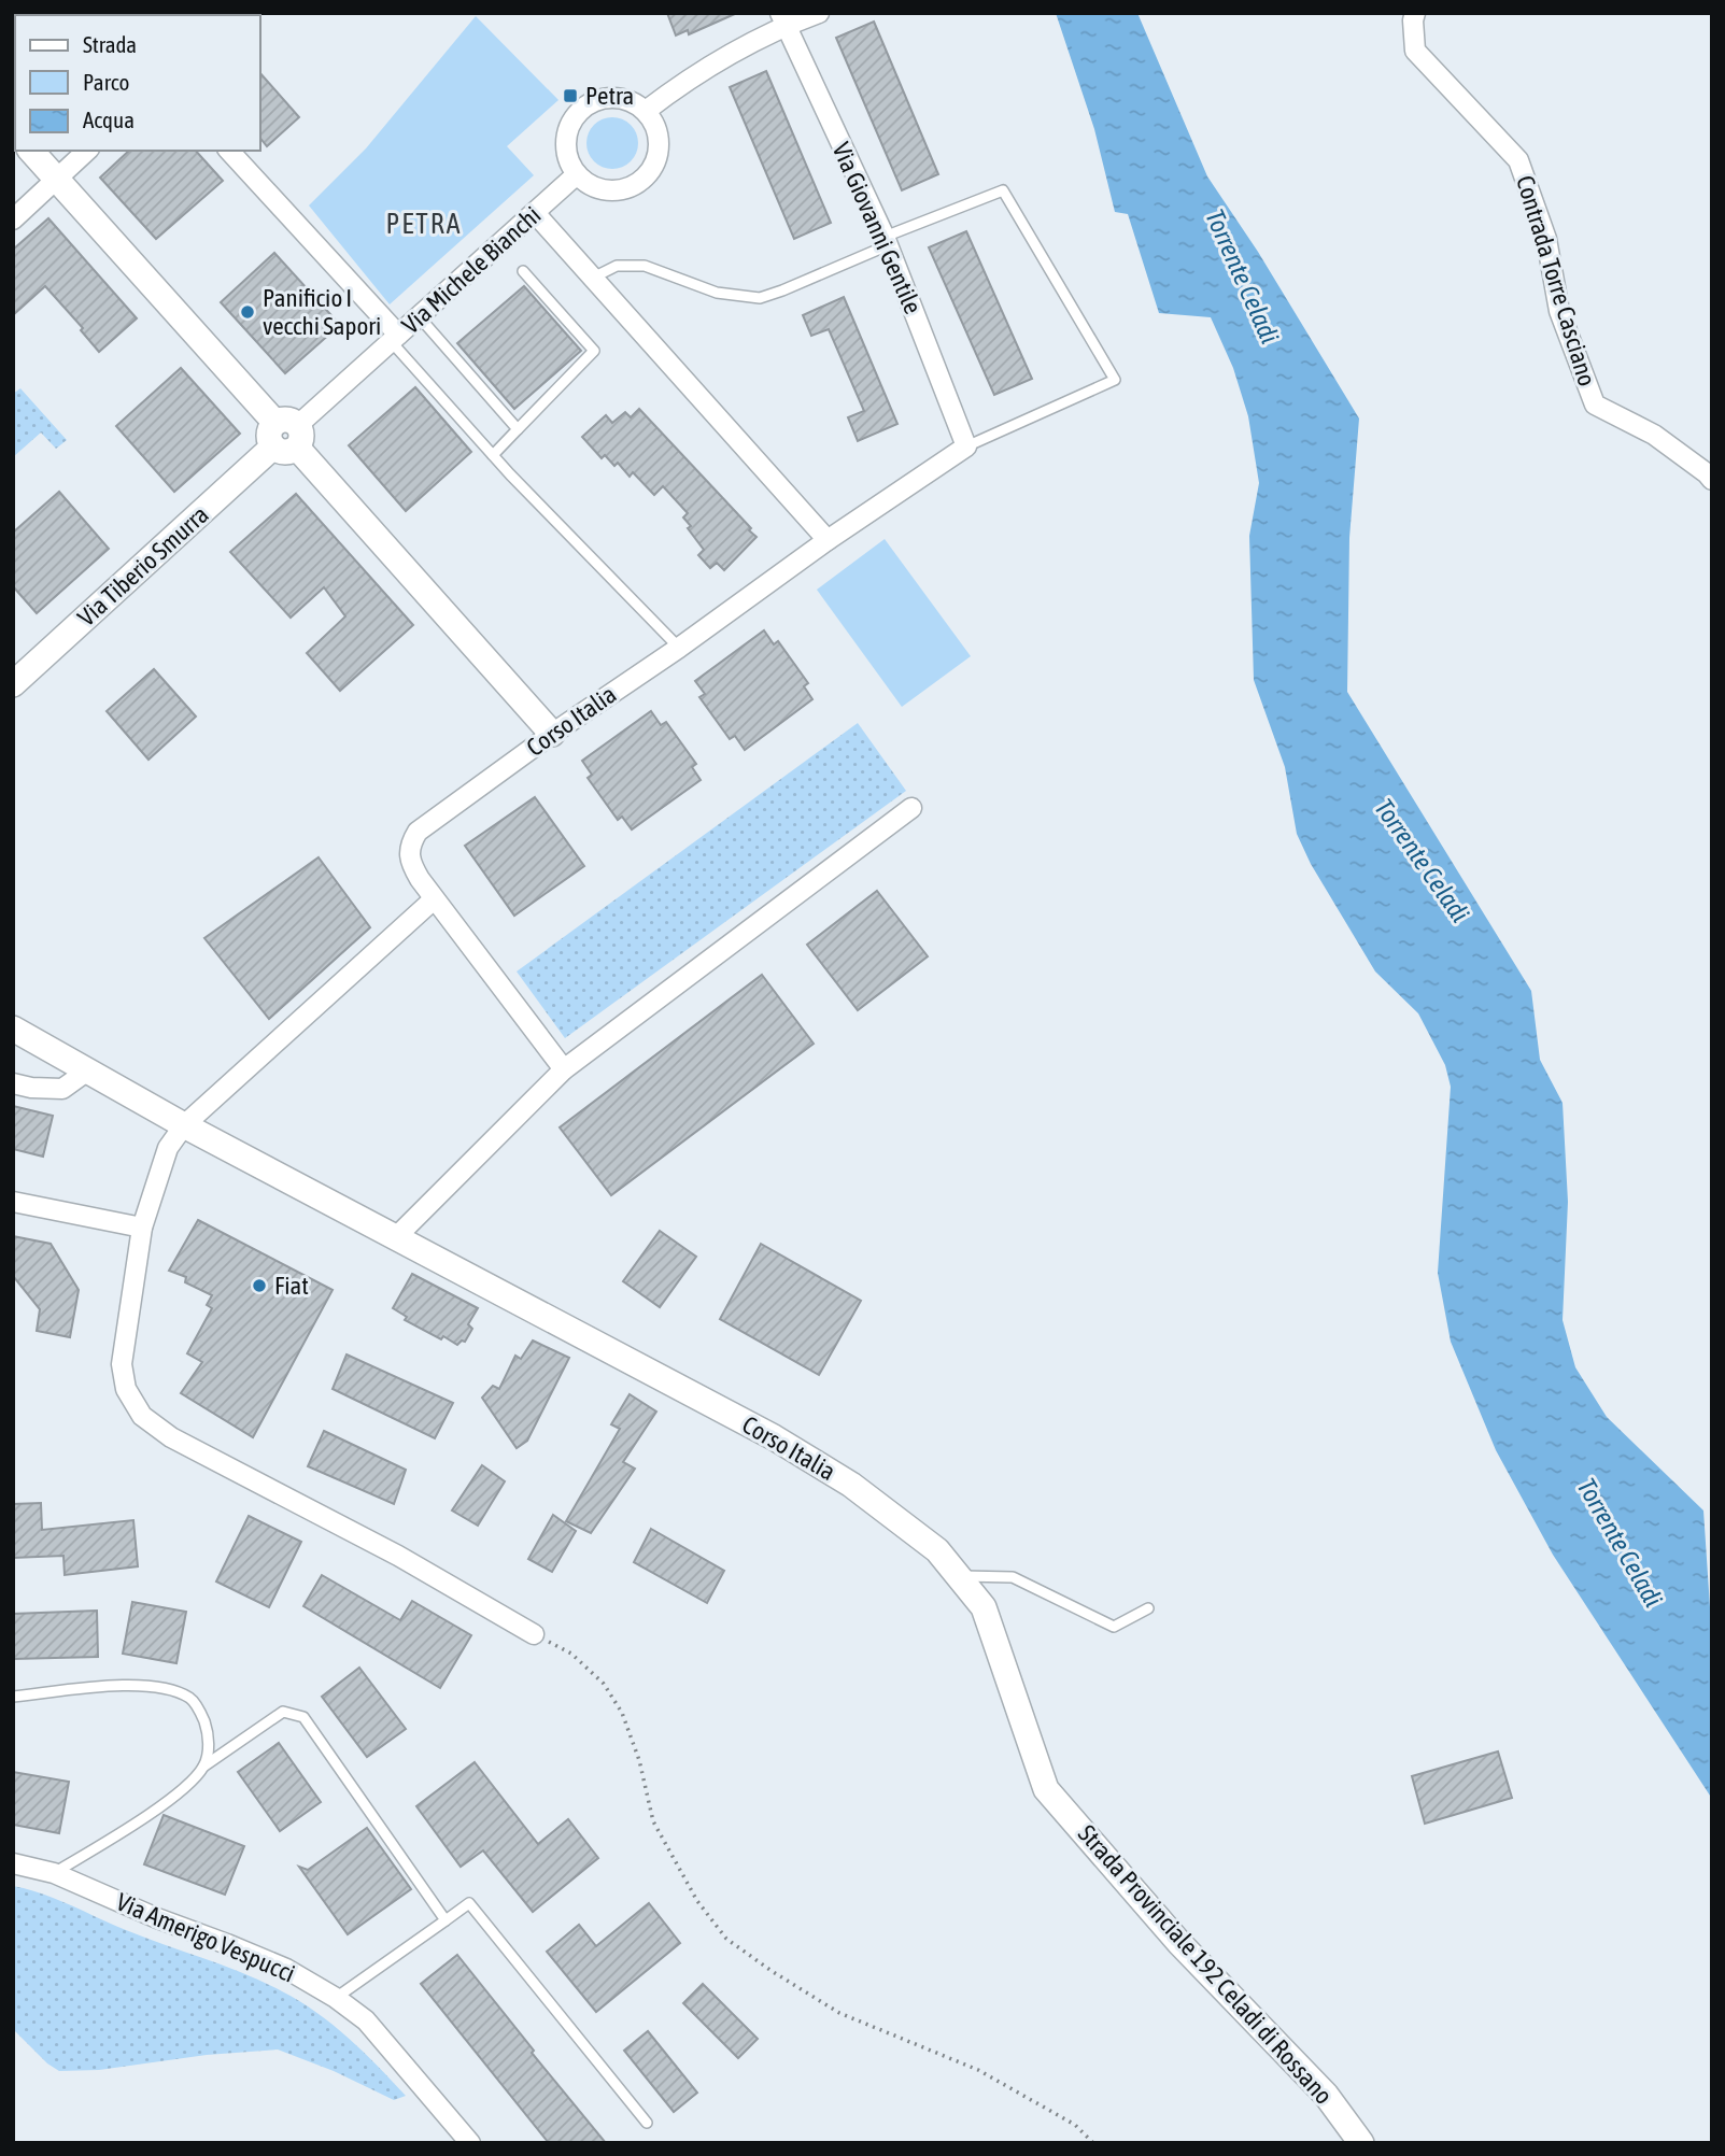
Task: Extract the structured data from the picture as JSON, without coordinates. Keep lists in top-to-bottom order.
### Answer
{
  "streets": {
    "street": [
      "Via Giovanni Gentile",
      "Via Michele Bianchi",
      "Contrada Torre Casciano",
      "Via Tiberio Smurra",
      "Corso Italia",
      "Via Amerigo Vespucci",
      "Strada Provinciale 192 Celadi di Rossano"
    ]
  },
  "crossings": [
    ["Via Giovanni Gentile", "Corso Italia"],
    ["Via Michele Bianchi", "Via Tiberio Smurra"],
    ["Corso Italia", "Strada Provinciale 192 Celadi di Rossano"]
  ],
  "districts": ["PETRA"],
  "water": ["Torrente Celadi"],
  "places": {
    "transit": ["Petra"],
    "other": ["Panificio I vecchi Sapori", "Fiat"]
  },
  "legend": ["Strada", "Parco", "Acqua"]
}
